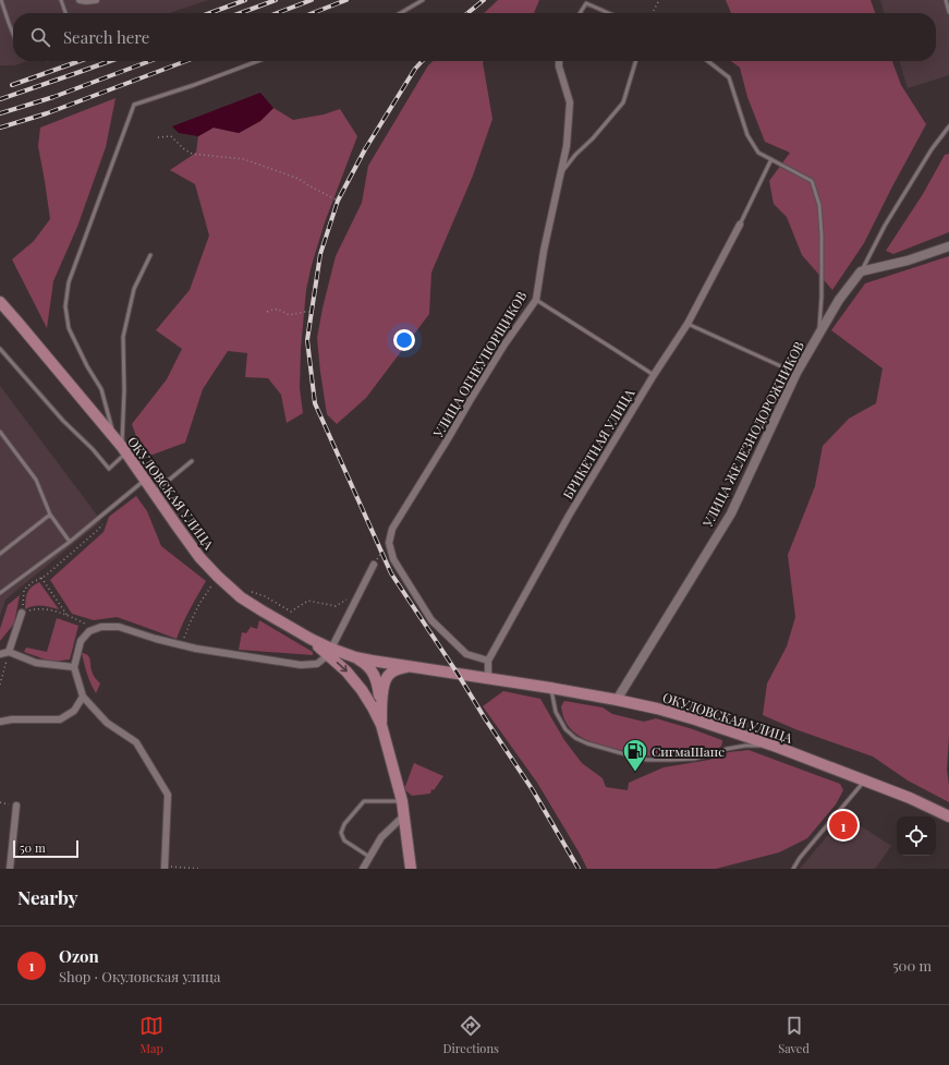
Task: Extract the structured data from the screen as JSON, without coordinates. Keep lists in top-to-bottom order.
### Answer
{
  "streets": {
    "main road": ["ОКУЛОВСКАЯ УЛИЦА"],
    "street": ["УЛИЦА ОГНЕУПОРЩИКОВ", "УЛИЦА ЖЕЛЕЗНОДОРОЖНИКОВ", "БРИКЕТНАЯ УЛИЦА"]
  },
  "crossings": [
    ["УЛИЦА ЖЕЛЕЗНОДОРОЖНИКОВ", "ОКУЛОВСКАЯ УЛИЦА"],
    ["БРИКЕТНАЯ УЛИЦА", "ОКУЛОВСКАЯ УЛИЦА"]
  ],
  "places": {
    "fuel station": ["СигмаШанс"]
  },
  "scale_bar": "50 m",
  "page": {
    "search": "Search here",
    "pins": "1",
    "scale": "50 m",
    "heading": "Nearby",
    "list": [
      {
        "mark": "1",
        "name": "Ozon",
        "note": "Shop · Окуловская улица",
        "value": "500 m"
      }
    ],
    "nav": ["Map", "Directions", "Saved"]
  }
}
